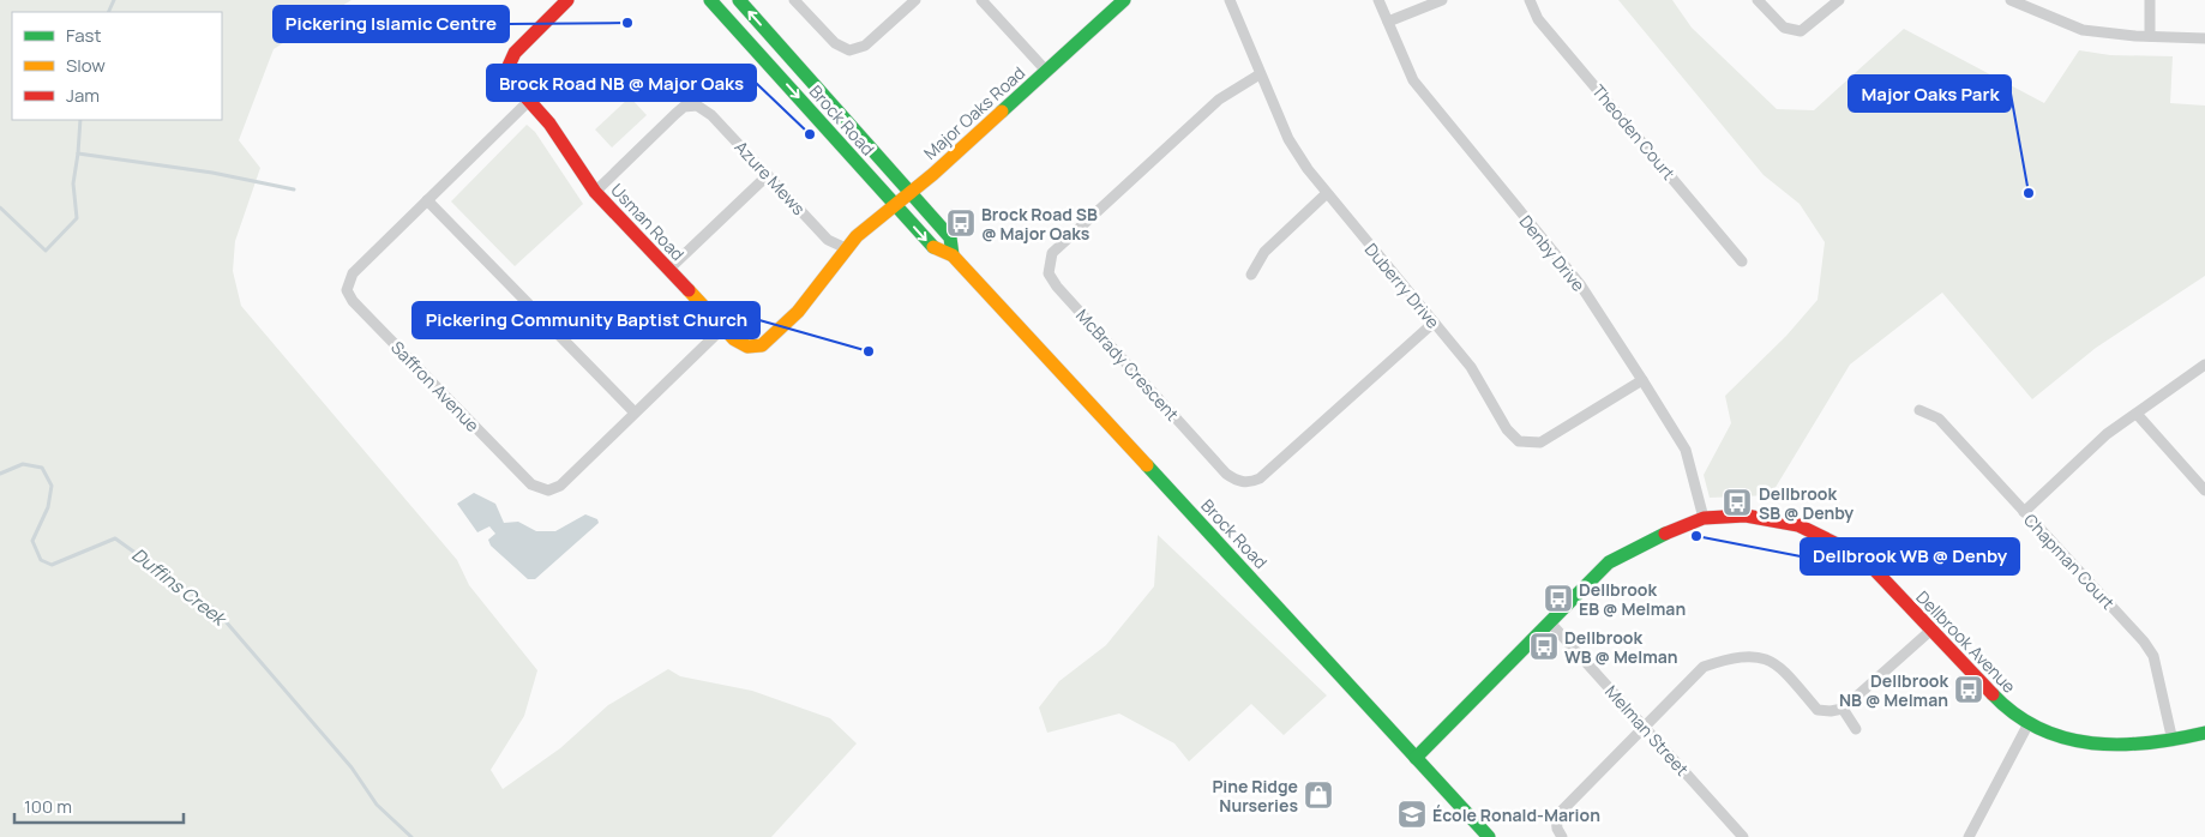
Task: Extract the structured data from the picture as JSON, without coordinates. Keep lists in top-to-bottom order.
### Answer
{
  "streets": {
    "street": [
      "Major Oaks Road",
      "Brock Road",
      "Theoden Court",
      "Azure Mews",
      "Usman Road",
      "Denby Drive",
      "Duberry Drive",
      "McBrady Crescent",
      "Saffron Avenue",
      "Chapman Court",
      "Dellbrook Avenue",
      "Melman Street"
    ]
  },
  "crossings": [
    ["Major Oaks Road", "Brock Road"],
    ["Major Oaks Road", "Azure Mews"],
    ["Major Oaks Road", "Usman Road"],
    ["Brock Road", "Dellbrook Avenue"],
    ["Azure Mews", "Usman Road"],
    ["Usman Road", "Saffron Avenue"],
    ["Denby Drive", "Duberry Drive"],
    ["Denby Drive", "Dellbrook Avenue"],
    ["Duberry Drive", "McBrady Crescent"],
    ["Chapman Court", "Dellbrook Avenue"],
    ["Dellbrook Avenue", "Melman Street"]
  ],
  "water": ["Duffins Creek"],
  "places": {
    "other": [
      "Pickering Islamic Centre",
      "Brock Road NB @ Major Oaks",
      "Major Oaks Park",
      "Pickering Community Baptist Church",
      "Dellbrook WB @ Denby"
    ],
    "bus stop": [
      "Brock Road SB @ Major Oaks",
      "Dellbrook SB @ Denby",
      "Dellbrook EB @ Melman",
      "Dellbrook WB @ Melman",
      "Dellbrook NB @ Melman"
    ],
    "shop": ["Pine Ridge Nurseries"],
    "school or university": ["École Ronald-Marion"]
  },
  "legend": ["Fast", "Slow", "Jam"],
  "scale_bar": "100 m"
}
